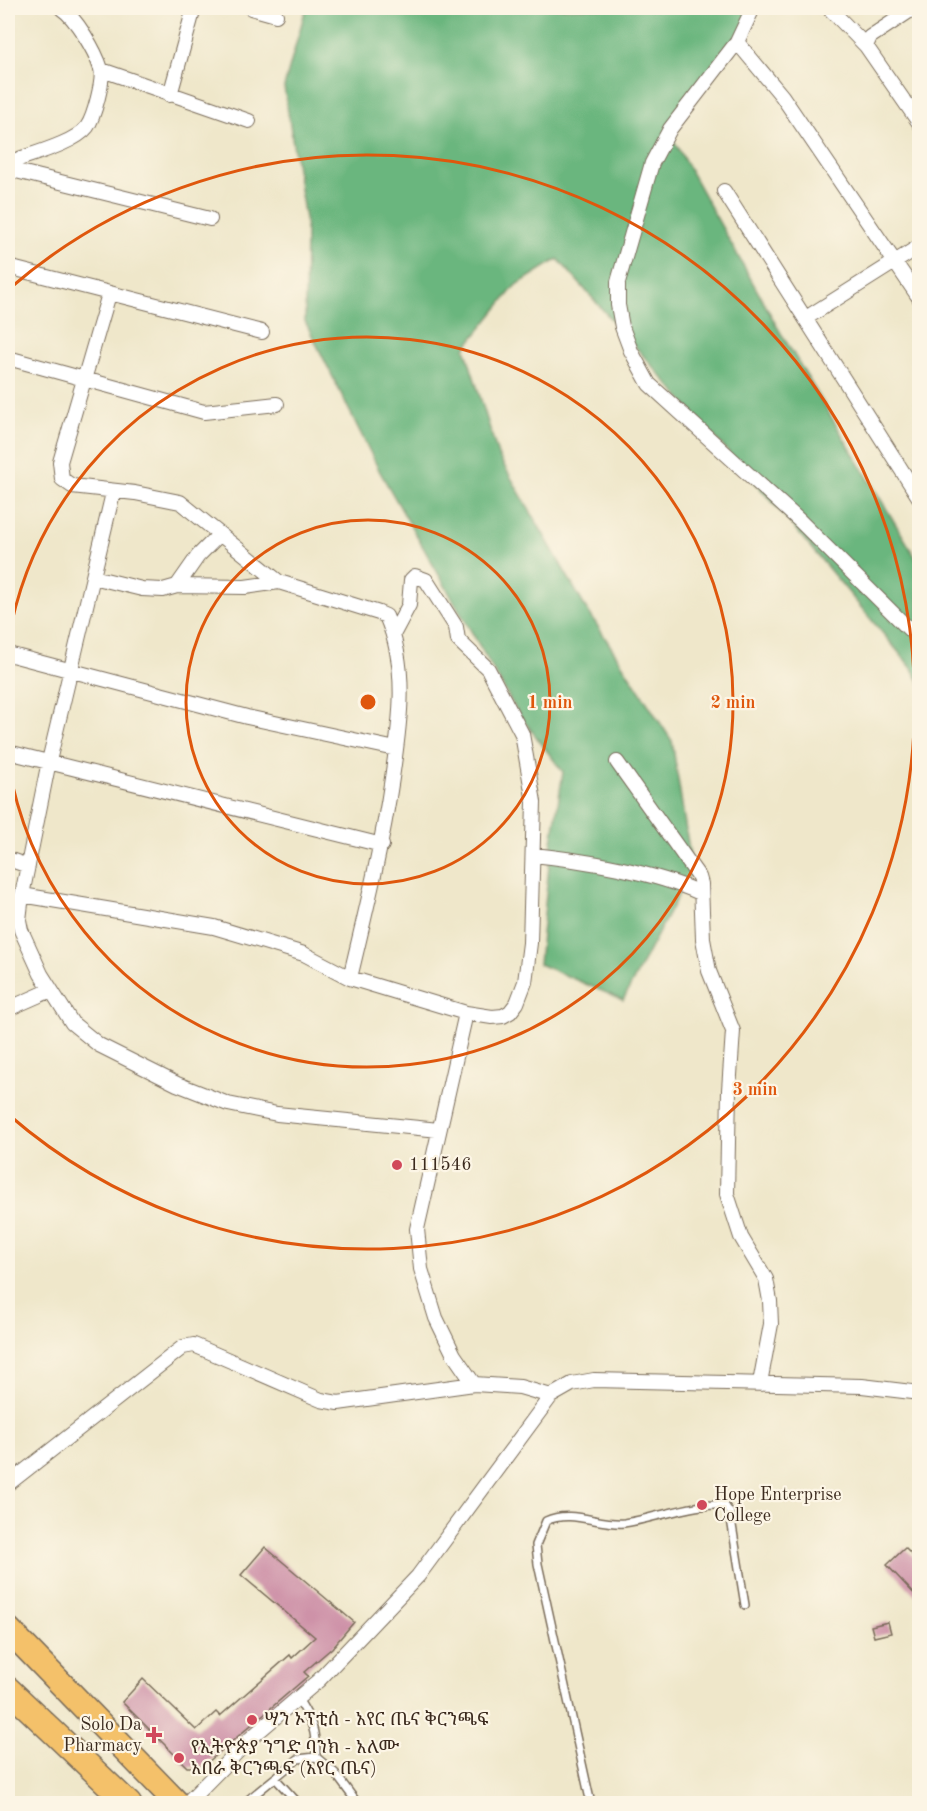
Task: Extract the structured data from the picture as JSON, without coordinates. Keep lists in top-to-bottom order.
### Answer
{
  "places": {
    "other": [
      "111546",
      "Hope Enterprise College",
      "ሣን ኦፕቲስ - አየር ጤና ቅርንጫፍ",
      "የኢትዮጵያ ንግድ ባንክ - አለሙ አበራ ቅርንጫፍ (አየር ጤና)"
    ],
    "health": ["Solo Da Pharmacy"]
  },
  "rings": ["1 min", "2 min", "3 min"]
}
